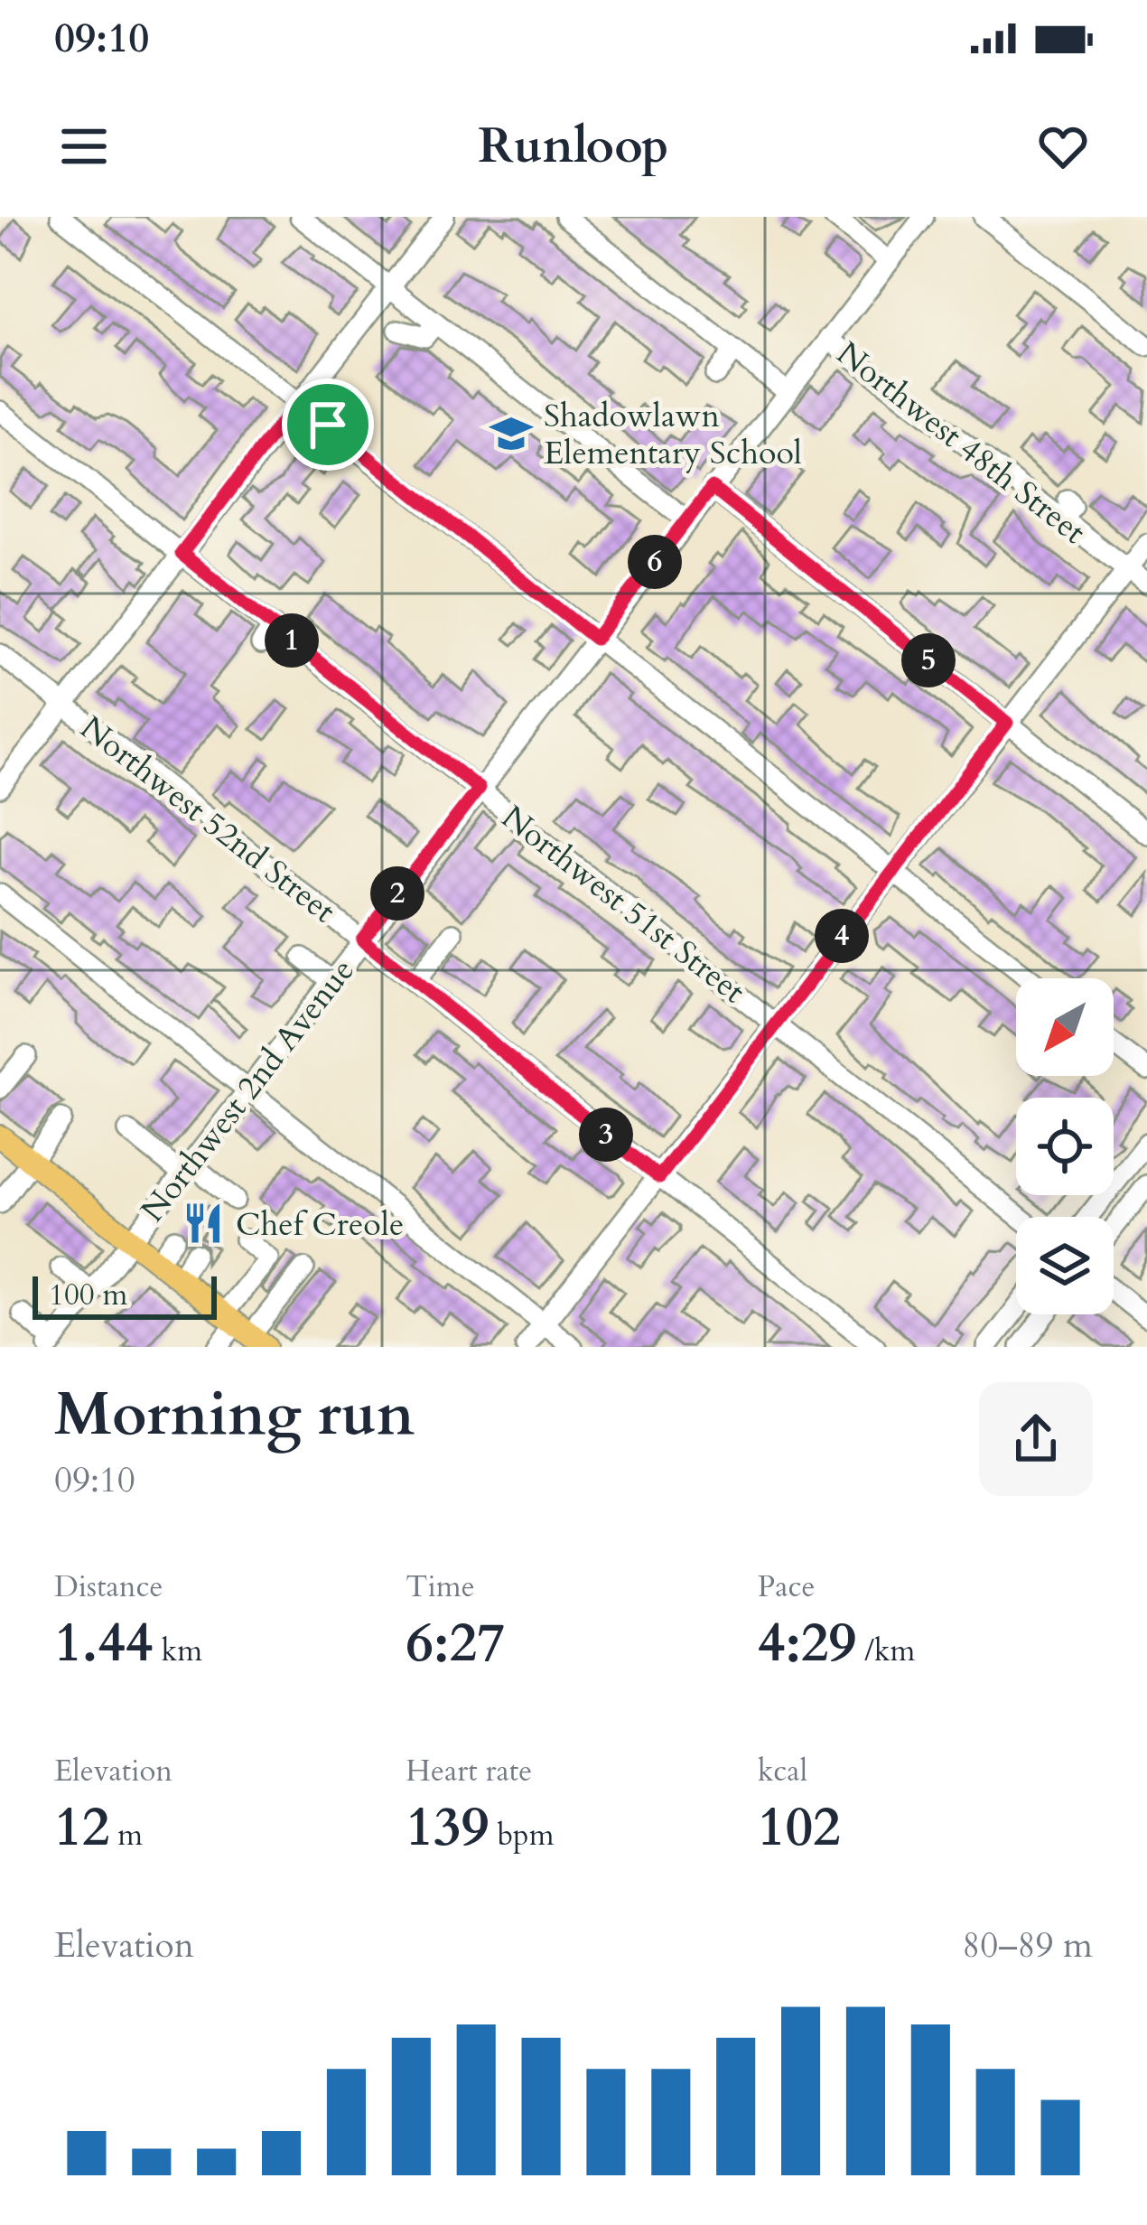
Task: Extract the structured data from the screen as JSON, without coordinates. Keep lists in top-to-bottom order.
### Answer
{
  "streets": {
    "street": [
      "Northwest 48th Street",
      "Northwest 52nd Street",
      "Northwest 51st Street",
      "Northwest 2nd Avenue"
    ]
  },
  "crossings": [
    ["Northwest 48th Street", "Northwest 2nd Avenue"],
    ["Northwest 52nd Street", "Northwest 2nd Avenue"],
    ["Northwest 51st Street", "Northwest 2nd Avenue"]
  ],
  "places": {
    "school or university": ["Shadowlawn Elementary School"],
    "restaurant": ["Chef Creole"]
  },
  "scale_bar": "100 m",
  "north": "bottom left",
  "page": {
    "status": "09:10",
    "header": "Runloop",
    "pins": [
      "6",
      "1",
      "5",
      "2",
      "4",
      "3"
    ],
    "scale": "100 m",
    "heading": ["Morning run", "09:10"],
    "stats": [
      ["Distance", "1.44 km"],
      ["Time", "6:27"],
      ["Pace", "4:29 /km"],
      ["Elevation", "12 m"],
      ["Heart rate", "139 bpm"],
      ["kcal", "102"]
    ],
    "chart": ["Elevation", "80–89 m"]
  }
}
